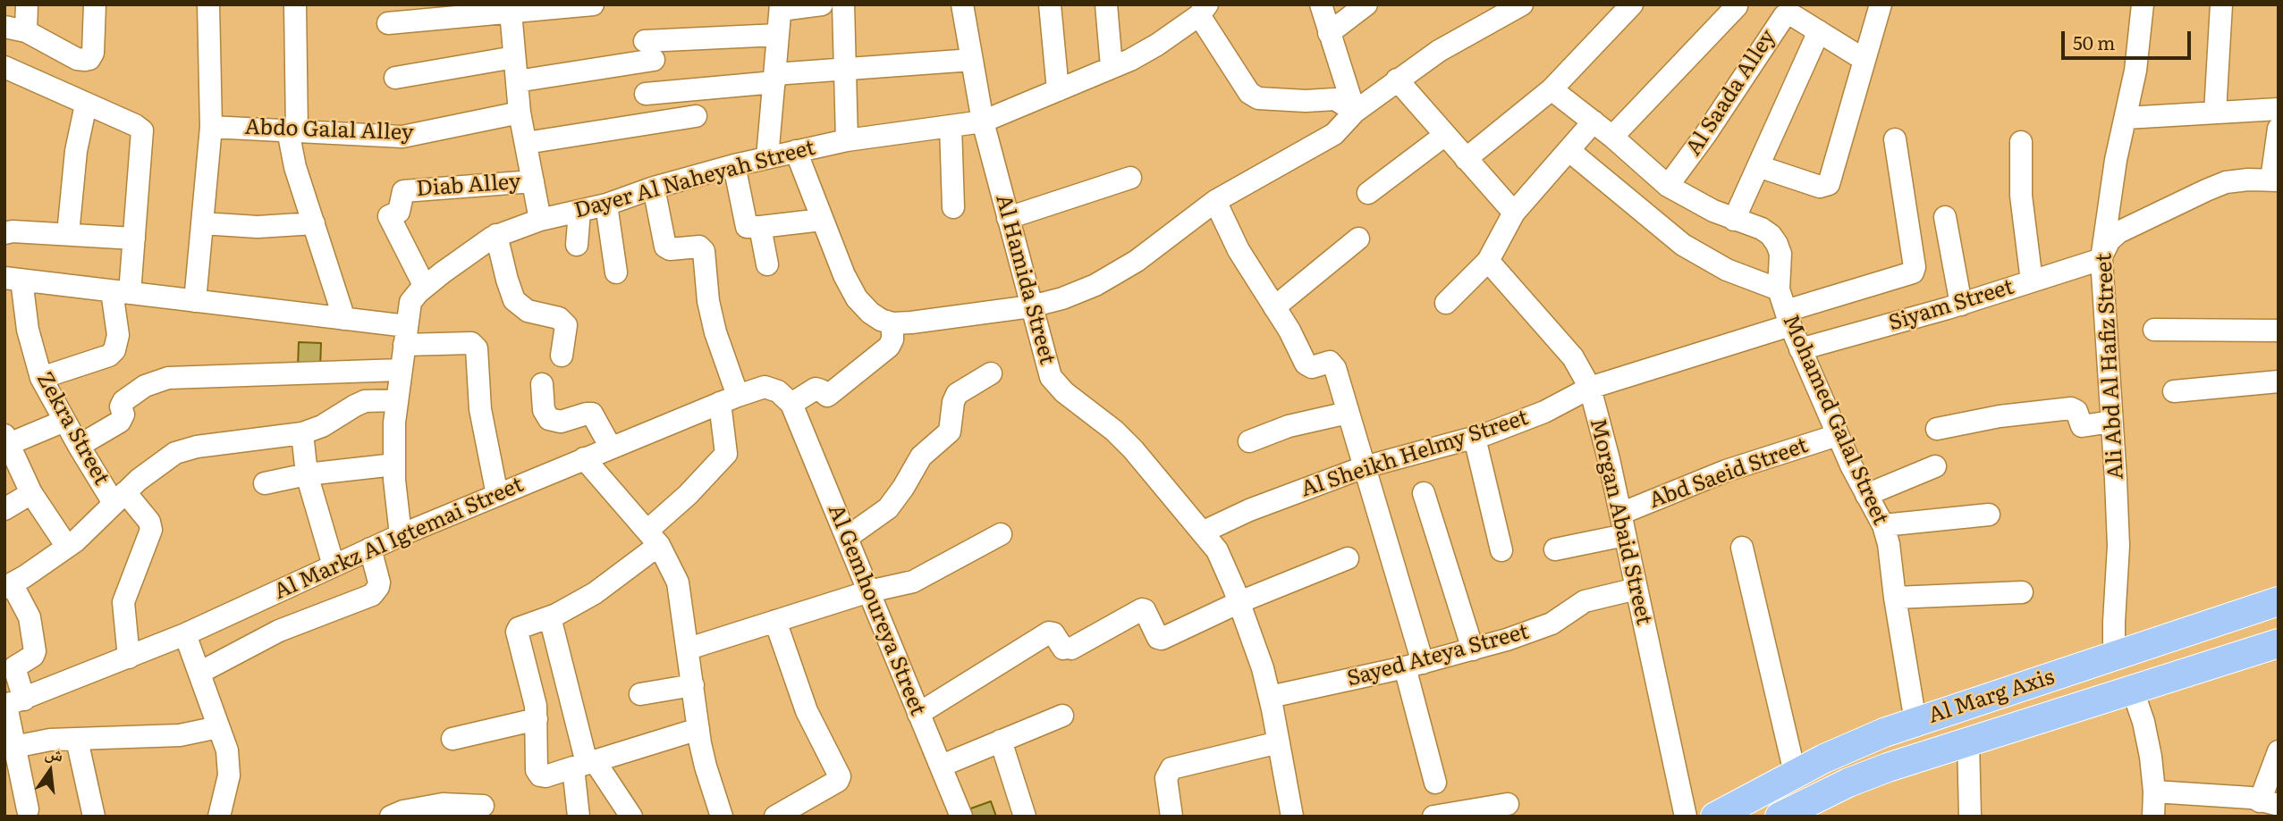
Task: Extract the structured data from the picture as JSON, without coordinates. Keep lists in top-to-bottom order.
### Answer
{
  "streets": {
    "main road": ["Al Marg Axis"],
    "street": [
      "Al Saada Alley",
      "Abdo Galal Alley",
      "Dayer Al Naheyah Street",
      "Diab Alley",
      "Al Hamida Street",
      "Siyam Street",
      "Ali Abd Al Hafiz Street",
      "Mohamed Galal Street",
      "Zekra Street",
      "Al Sheikh Helmy Street",
      "Abd Saeid Street",
      "Morgan Abaid Street",
      "Al Markz Al Igtemai Street",
      "Al Gemhoureya Street",
      "Sayed Ateya Street"
    ]
  },
  "crossings": [
    ["Al Saada Alley", "Mohamed Galal Street"],
    ["Dayer Al Naheyah Street", "Diab Alley"],
    ["Dayer Al Naheyah Street", "Al Hamida Street"],
    ["Dayer Al Naheyah Street", "Al Markz Al Igtemai Street"],
    ["Al Hamida Street", "Al Sheikh Helmy Street"],
    ["Al Hamida Street", "Sayed Ateya Street"],
    ["Siyam Street", "Ali Abd Al Hafiz Street"],
    ["Siyam Street", "Mohamed Galal Street"],
    ["Ali Abd Al Hafiz Street", "Al Marg Axis"],
    ["Mohamed Galal Street", "Al Sheikh Helmy Street"],
    ["Mohamed Galal Street", "Abd Saeid Street"],
    ["Mohamed Galal Street", "Al Marg Axis"],
    ["Zekra Street", "Al Markz Al Igtemai Street"],
    ["Al Sheikh Helmy Street", "Morgan Abaid Street"],
    ["Abd Saeid Street", "Morgan Abaid Street"],
    ["Morgan Abaid Street", "Sayed Ateya Street"],
    ["Al Markz Al Igtemai Street", "Al Gemhoureya Street"]
  ],
  "scale_bar": "50 m",
  "north": "top"
}
